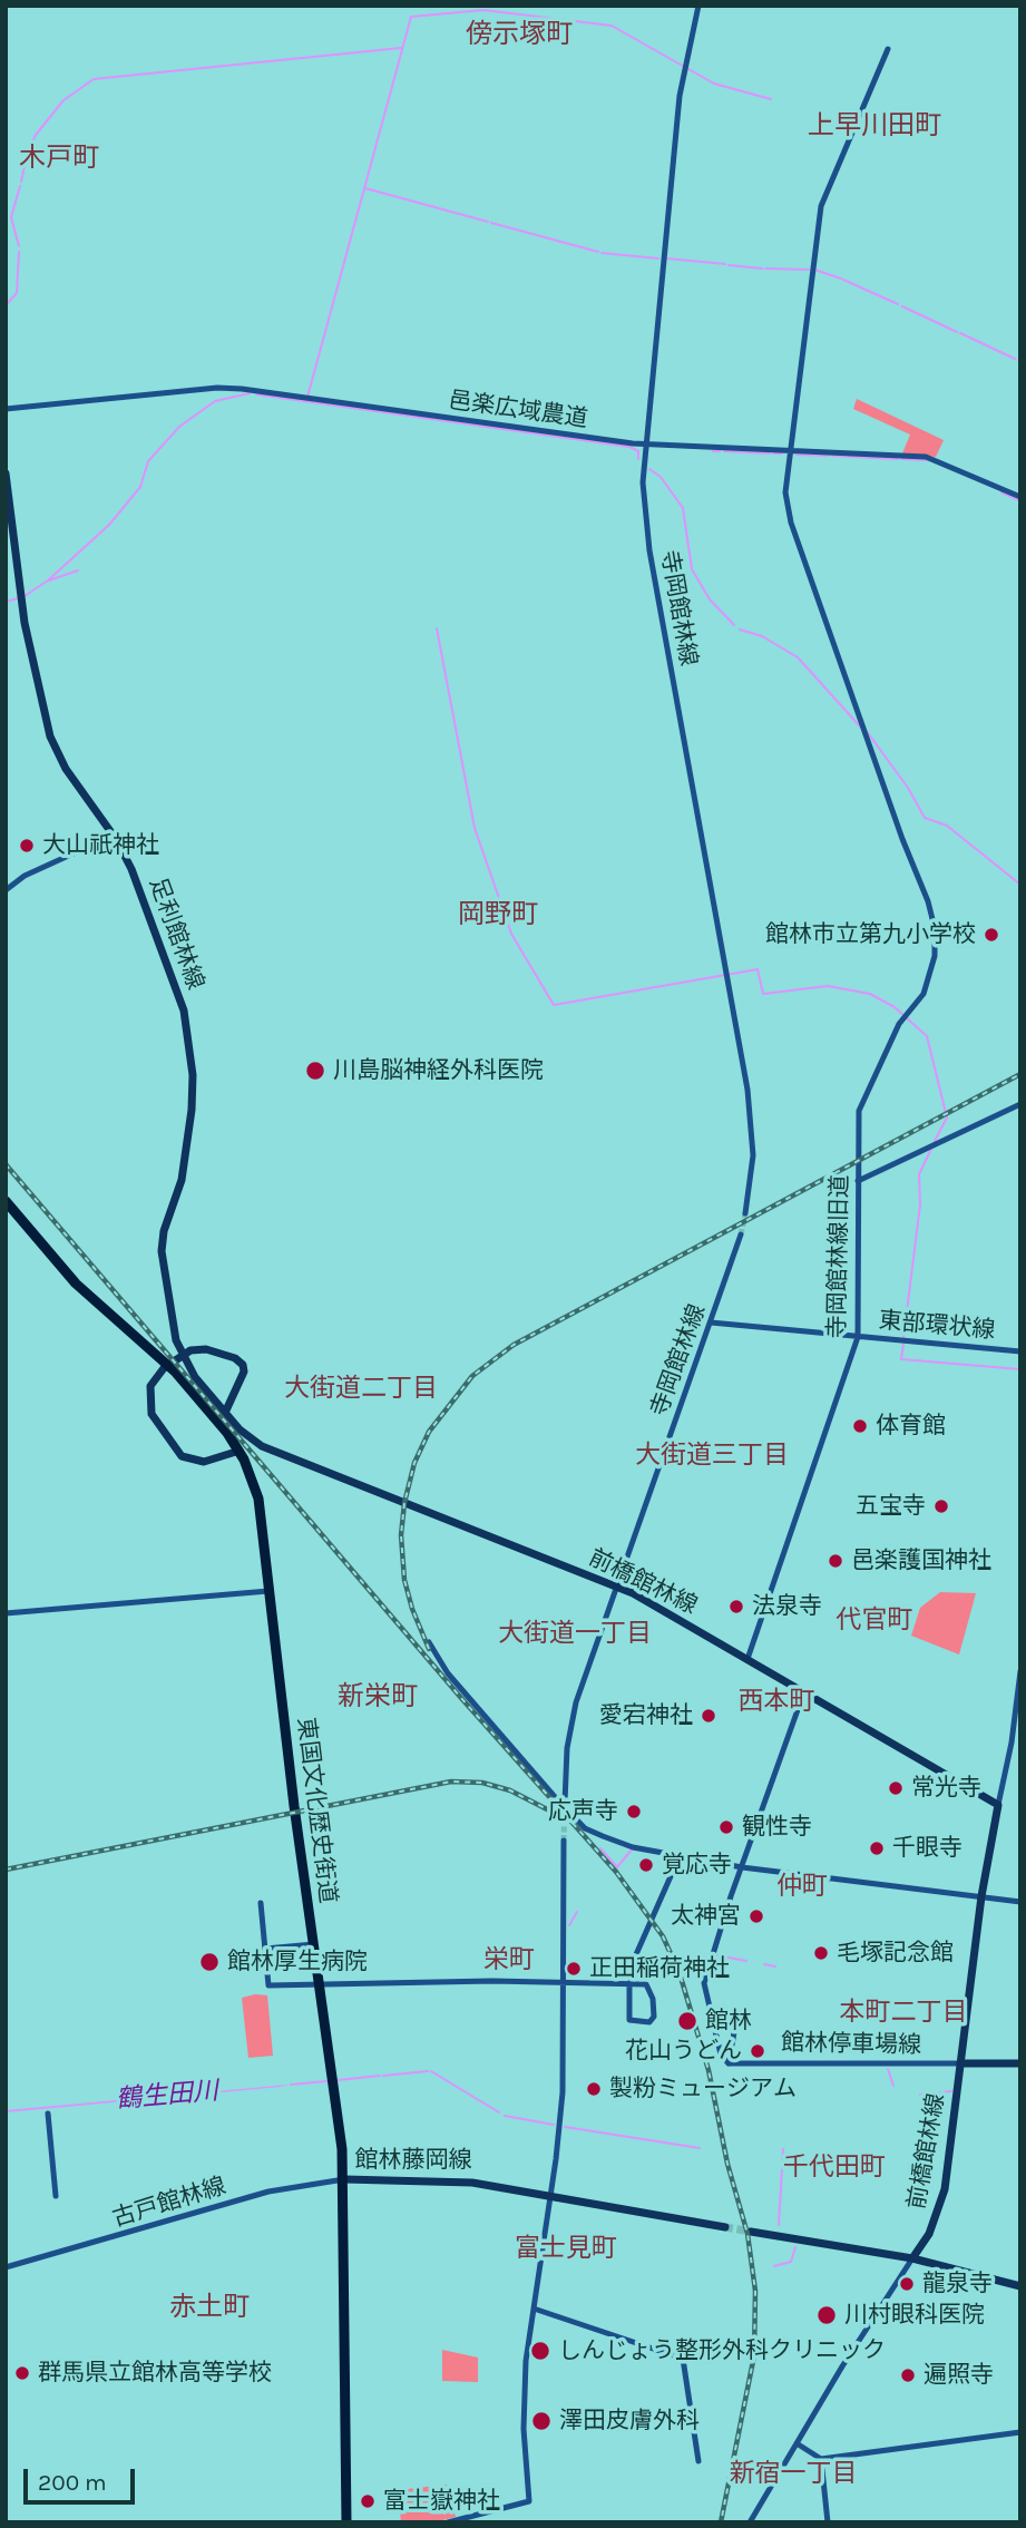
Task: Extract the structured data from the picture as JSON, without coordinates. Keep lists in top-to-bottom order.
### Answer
{
  "streets": {
    "highway": ["東国文化歴史街道"],
    "main road": ["足利館林線", "前橋館林線", "館林藤岡線"],
    "street": [
      "邑楽広域農道",
      "寺岡館林線",
      "寺岡館林線旧道",
      "東部環状線",
      "館林停車場線",
      "古戸館林線"
    ]
  },
  "crossings": [
    ["邑楽広域農道", "寺岡館林線"],
    ["邑楽広域農道", "寺岡館林線旧道"],
    ["寺岡館林線", "東部環状線"],
    ["寺岡館林線", "前橋館林線"],
    ["足利館林線", "前橋館林線"],
    ["寺岡館林線旧道", "東部環状線"],
    ["寺岡館林線旧道", "前橋館林線"],
    ["前橋館林線", "館林停車場線"],
    ["東国文化歴史街道", "館林藤岡線"],
    ["東国文化歴史街道", "古戸館林線"],
    ["館林藤岡線", "古戸館林線"]
  ],
  "districts": [
    "傍示塚町",
    "上早川田町",
    "木戸町",
    "岡野町",
    "大街道二丁目",
    "大街道三丁目",
    "代官町",
    "大街道一丁目",
    "新栄町",
    "西本町",
    "仲町",
    "栄町",
    "本町二丁目",
    "千代田町",
    "富士見町",
    "赤土町",
    "新宿一丁目"
  ],
  "water": ["鶴生田川"],
  "places": [
    "大山祇神社",
    "館林市立第九小学校",
    "川島脳神経外科医院",
    "体育館",
    "五宝寺",
    "邑楽護国神社",
    "法泉寺",
    "愛宕神社",
    "常光寺",
    "応声寺",
    "観性寺",
    "千眼寺",
    "覚応寺",
    "太神宮",
    "毛塚記念館",
    "館林厚生病院",
    "正田稲荷神社",
    "館林",
    "花山うどん",
    "製粉ミュージアム",
    "龍泉寺",
    "川村眼科医院",
    "しんじょう整形外科クリニック",
    "群馬県立館林高等学校",
    "遍照寺",
    "澤田皮膚外科",
    "富士嶽神社"
  ],
  "scale_bar": "200 m"
}
